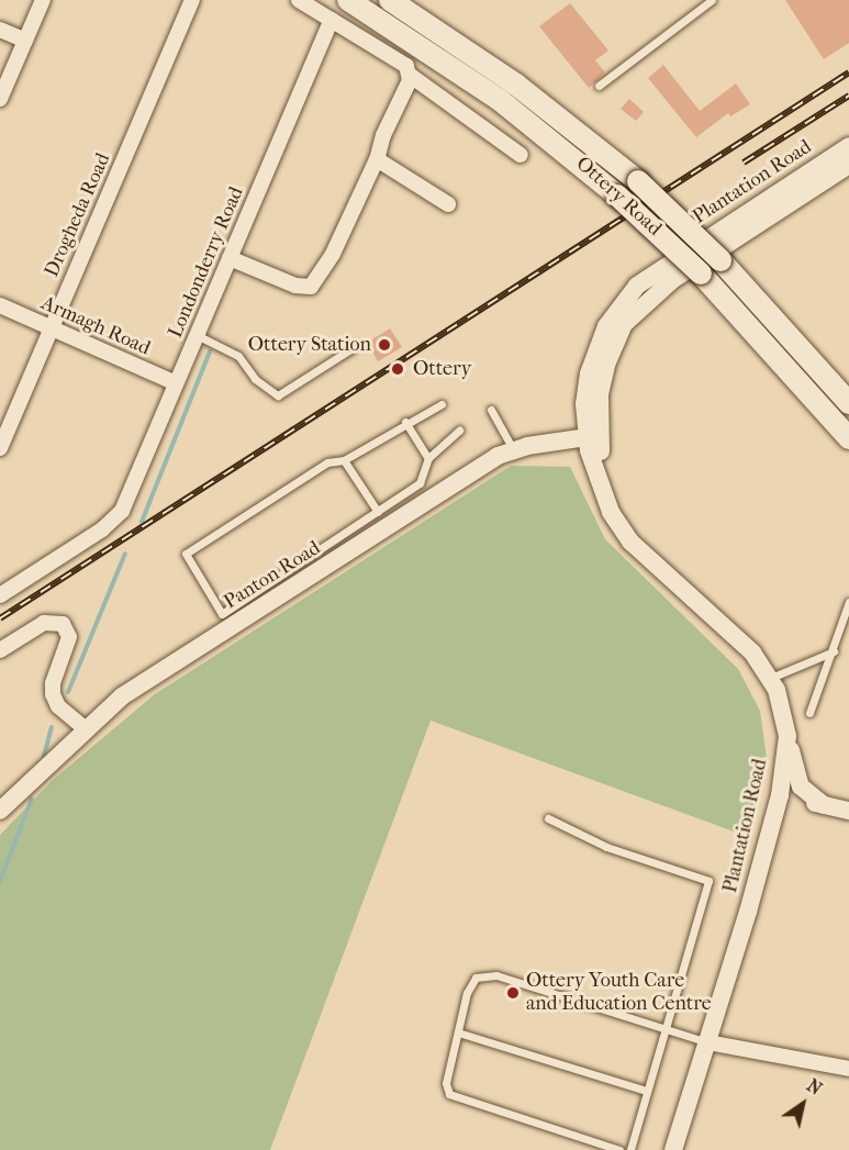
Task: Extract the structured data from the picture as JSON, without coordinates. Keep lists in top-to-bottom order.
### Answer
{
  "streets": {
    "main road": ["Ottery Road"],
    "street": [
      "Plantation Road",
      "Drogheda Road",
      "Londonderry Road",
      "Armagh Road",
      "Panton Road"
    ]
  },
  "crossings": [
    ["Plantation Road", "Panton Road"],
    ["Drogheda Road", "Armagh Road"],
    ["Londonderry Road", "Armagh Road"]
  ],
  "places": ["Ottery Station", "Ottery", "Ottery Youth Care and Education Centre"],
  "north": "top right"
}
